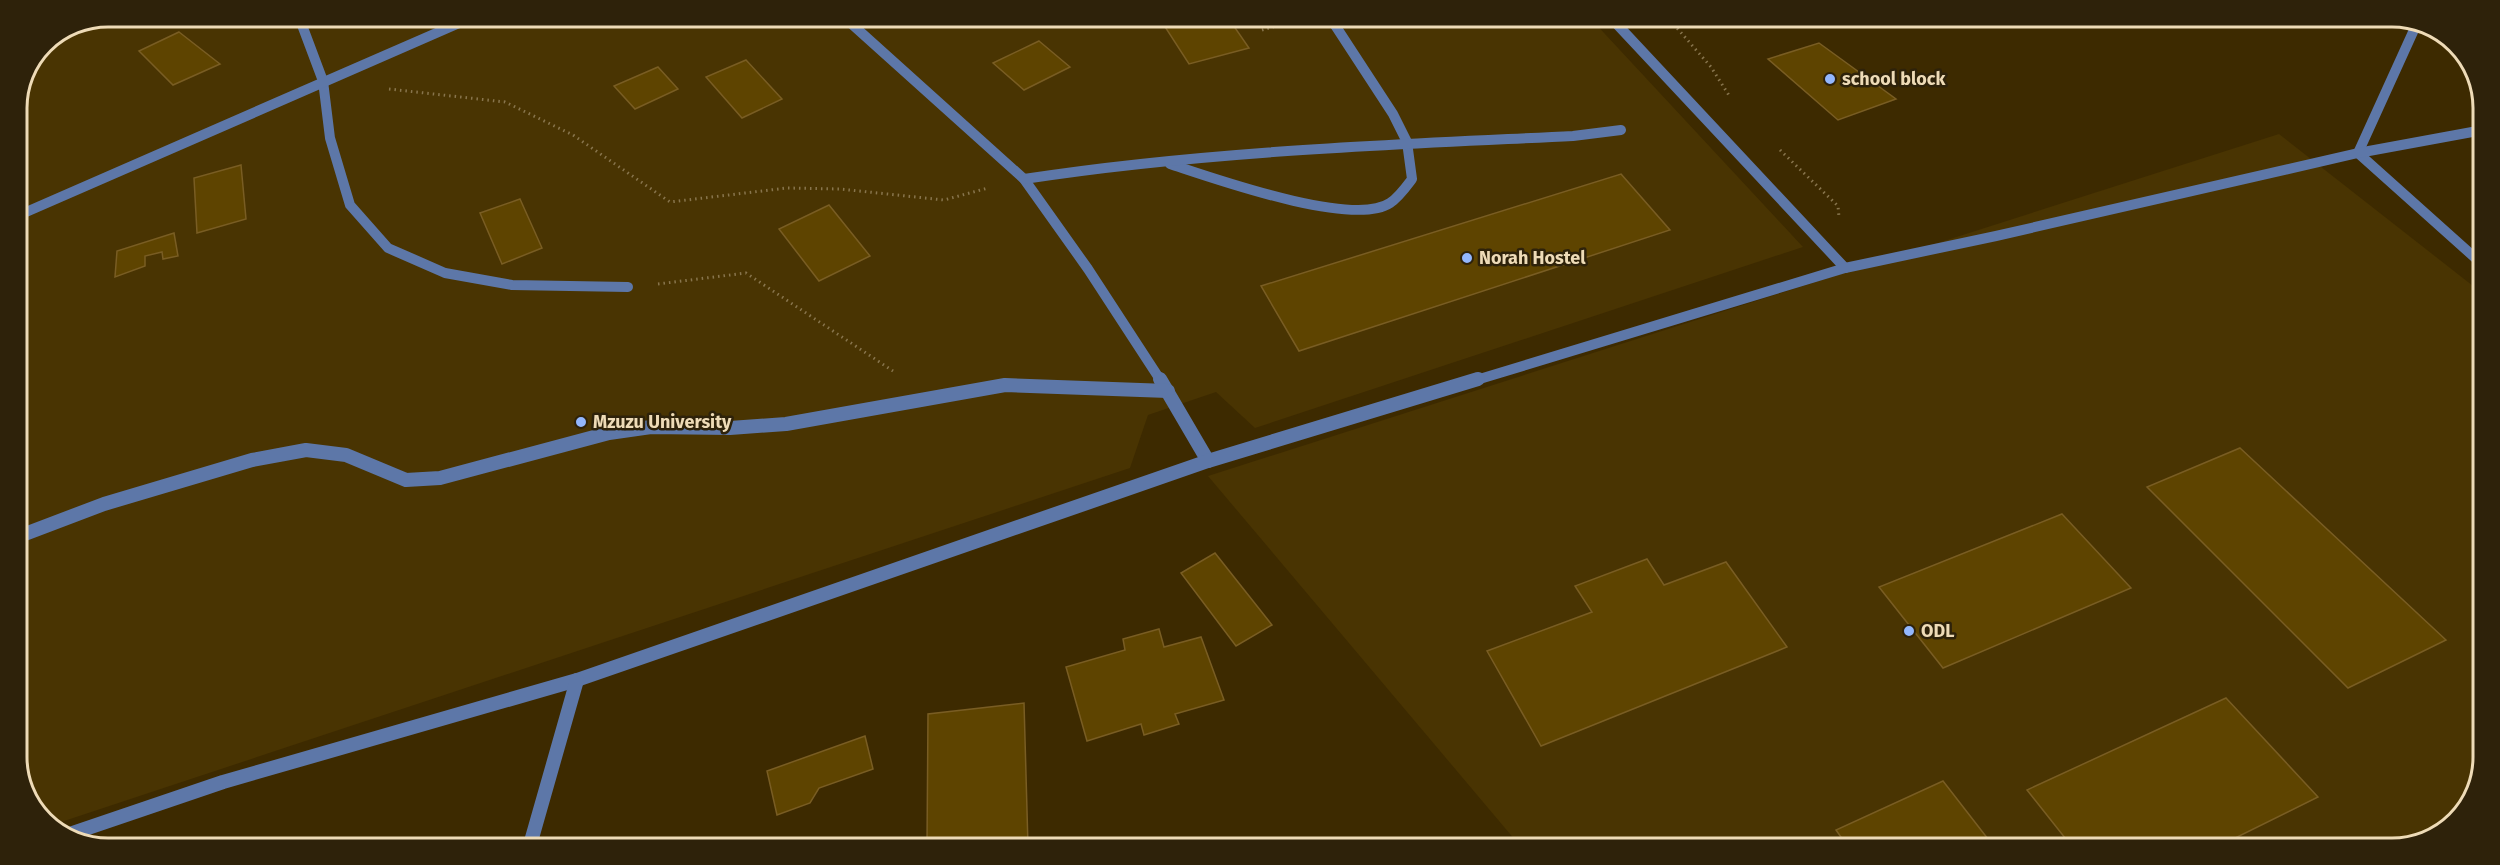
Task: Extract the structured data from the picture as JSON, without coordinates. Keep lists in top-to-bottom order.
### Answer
{
  "places": [
    "school block",
    "Norah Hostel",
    "Mzuzu University",
    "ODL"
  ]
}
